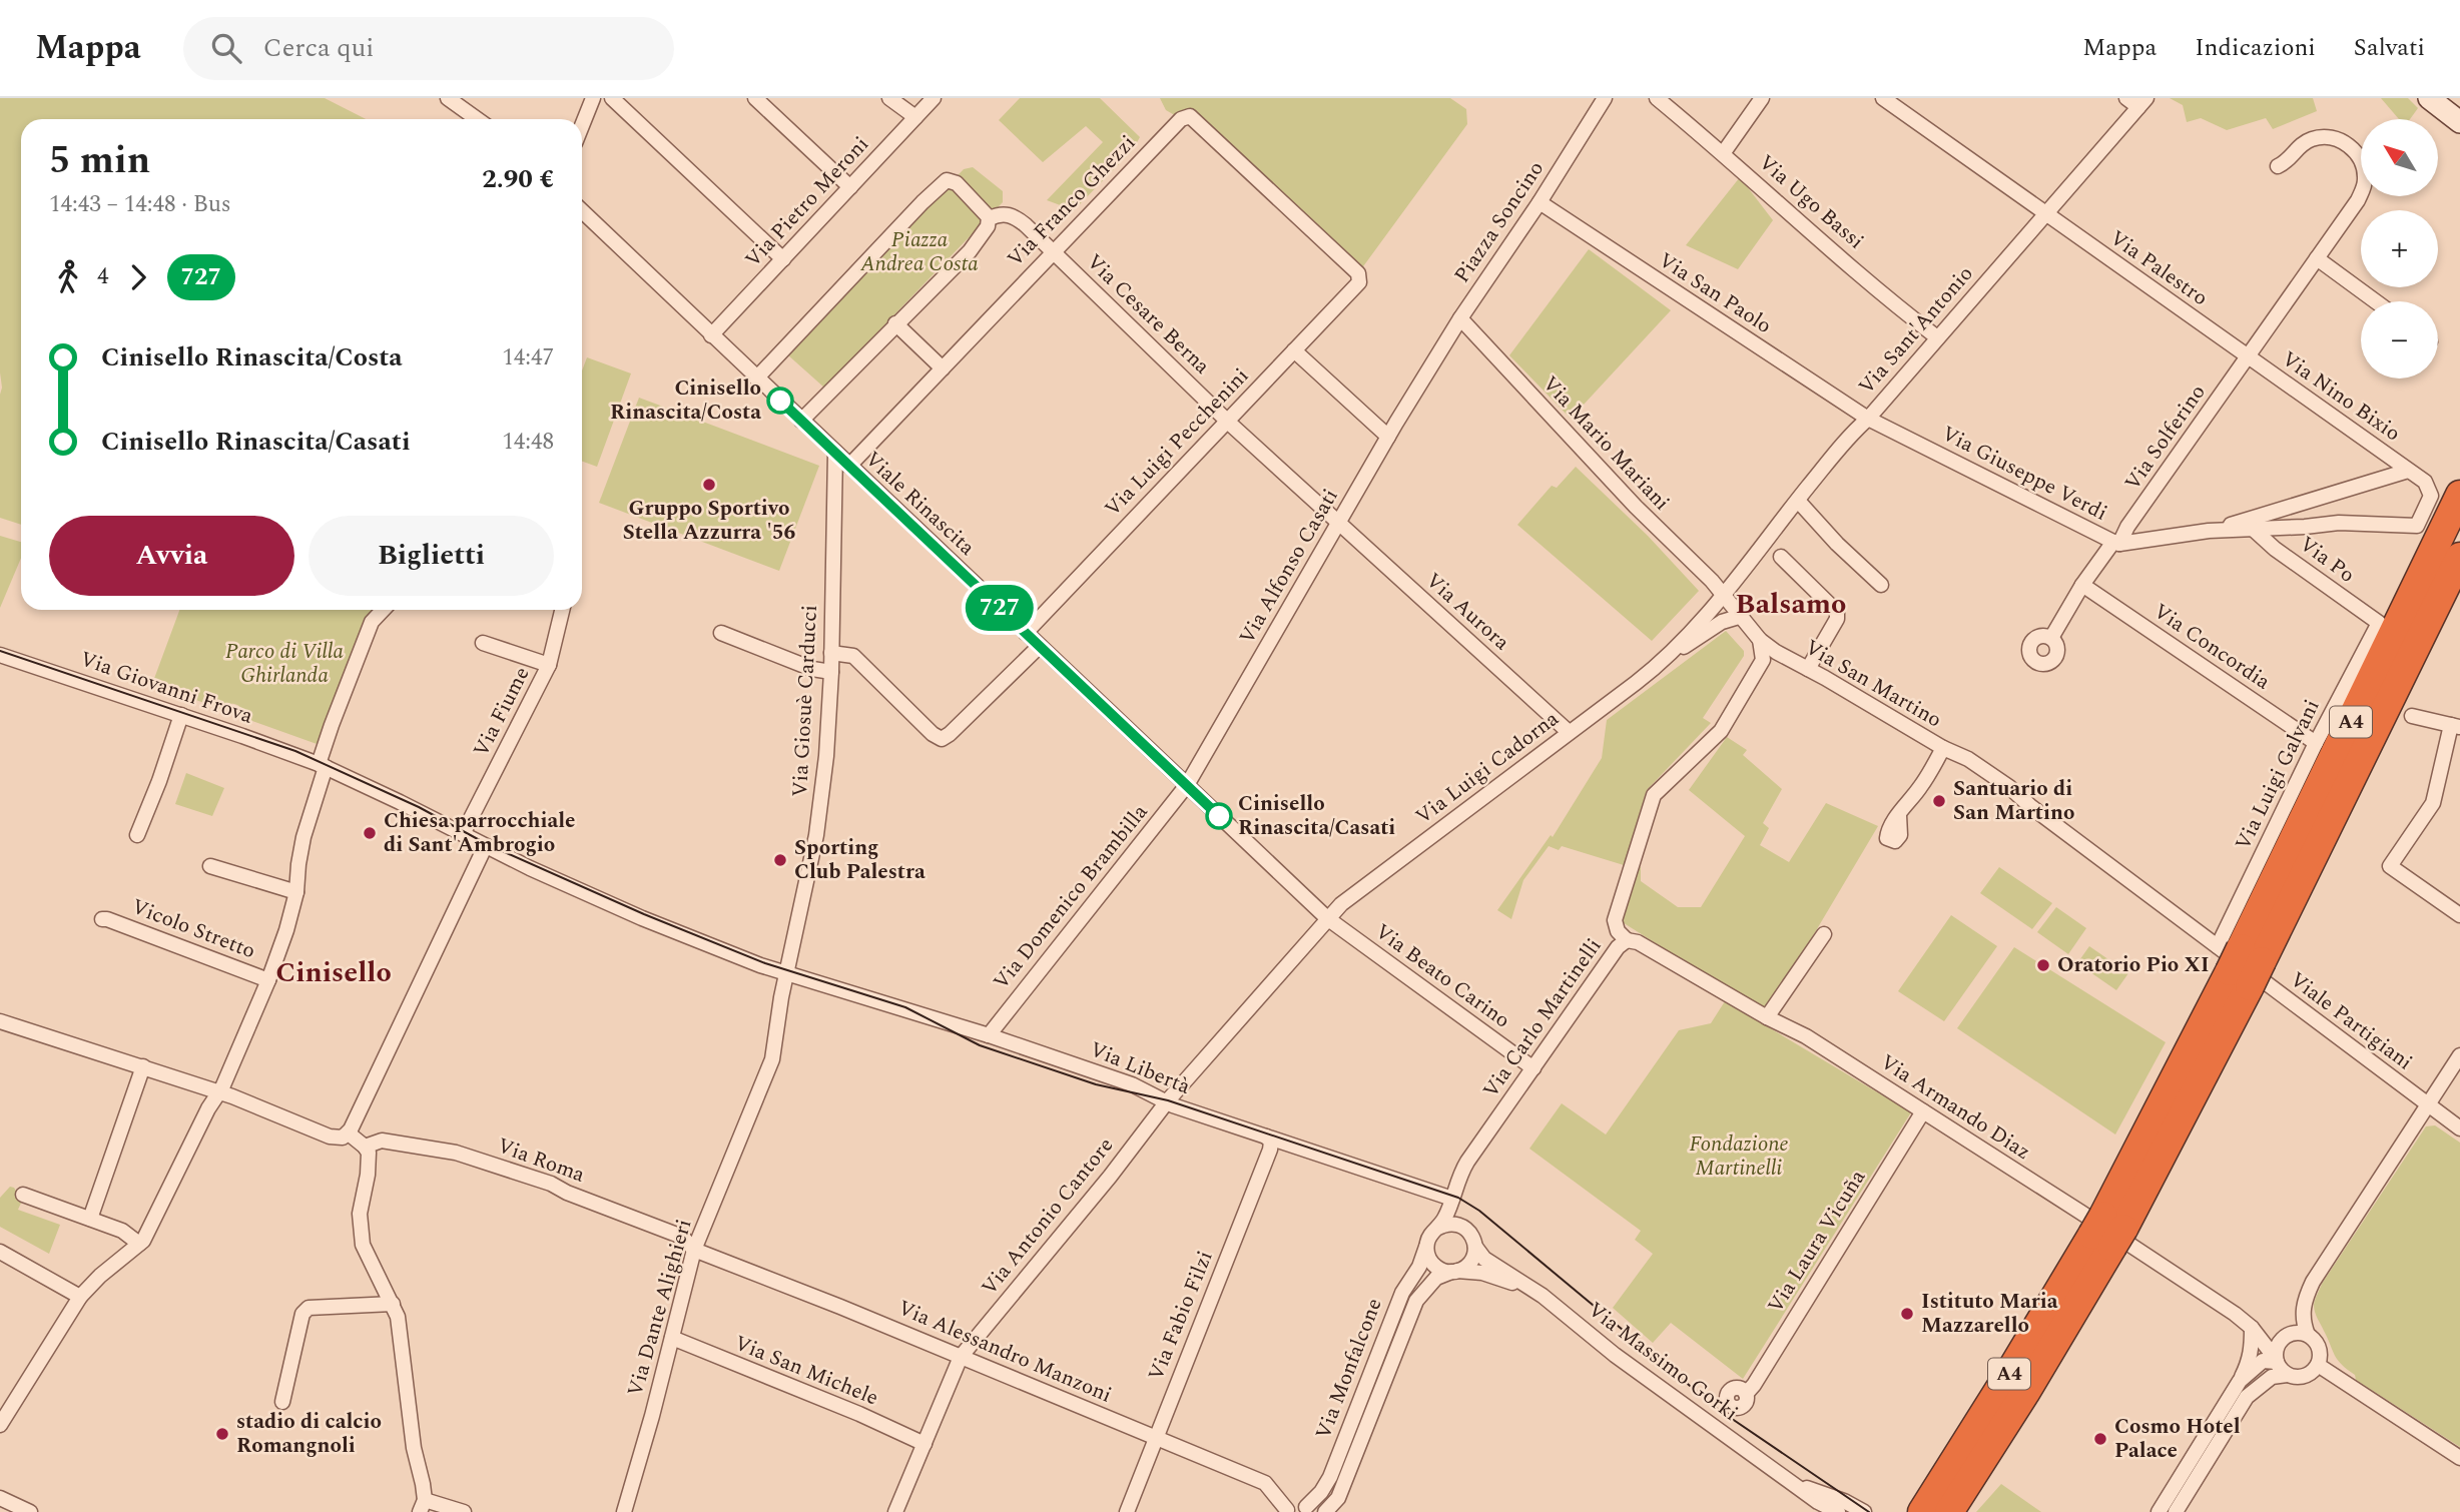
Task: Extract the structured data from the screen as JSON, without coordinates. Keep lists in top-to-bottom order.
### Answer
{
  "streets": {
    "highway": ["A4"],
    "street": [
      "Via Franco Ghezzi",
      "Via Pietro Meroni",
      "Via Ugo Bassi",
      "Piazza Soncino",
      "Via Palestro",
      "Via San Paolo",
      "Via Cesare Berna",
      "Via Sant'Antonio",
      "Via Nino Bixio",
      "Via Solferino",
      "Via Luigi Pecchenini",
      "Via Mario Mariani",
      "Via Giuseppe Verdi",
      "Viale Rinascita",
      "Via Po",
      "Via Alfonso Casati",
      "Via Aurora",
      "Via Concordia",
      "Via San Martino",
      "Via Giovanni Frova",
      "Via Giosuè Carducci",
      "Via Fiume",
      "Via Luigi Cadorna",
      "Via Luigi Galvani",
      "Via Domenico Brambilla",
      "Vicolo Stretto",
      "Via Beato Carino",
      "Via Carlo Martinelli",
      "Viale Partigiani",
      "Via Libertà",
      "Via Armando Diaz",
      "Via Roma",
      "Via Antonio Cantore",
      "Via Laura Vicuña",
      "Via Dante Alighieri",
      "Via Fabio Filzi",
      "Via Alessandro Manzoni",
      "Via Massimo Gorki",
      "Via Monfalcone",
      "Via San Michele"
    ]
  },
  "crossings": [
    ["Via Franco Ghezzi", "Via Cesare Berna"],
    ["Via Franco Ghezzi", "Via Luigi Pecchenini"],
    ["Via Franco Ghezzi", "Viale Rinascita"],
    ["Via Pietro Meroni", "Viale Rinascita"],
    ["Via Ugo Bassi", "Via Sant'Antonio"],
    ["Piazza Soncino", "Via San Paolo"],
    ["Piazza Soncino", "Via Mario Mariani"],
    ["Piazza Soncino", "Via Alfonso Casati"],
    ["Via Palestro", "Via Sant'Antonio"],
    ["Via Palestro", "Via Nino Bixio"],
    ["Via Palestro", "Via Solferino"],
    ["Via San Paolo", "Via Sant'Antonio"],
    ["Via San Paolo", "Via Giuseppe Verdi"],
    ["Via Cesare Berna", "Via Luigi Pecchenini"],
    ["Via Cesare Berna", "Via Alfonso Casati"],
    ["Via Cesare Berna", "Via Aurora"],
    ["Via Sant'Antonio", "Via Mario Mariani"],
    ["Via Sant'Antonio", "Via Giuseppe Verdi"],
    ["Via Sant'Antonio", "Via Luigi Cadorna"],
    ["Via Nino Bixio", "Via Solferino"],
    ["Via Nino Bixio", "Via Giuseppe Verdi"],
    ["Via Solferino", "Via Giuseppe Verdi"],
    ["Via Solferino", "Via Concordia"],
    ["Via Luigi Pecchenini", "Viale Rinascita"],
    ["Via Mario Mariani", "Via San Martino"],
    ["Via Mario Mariani", "Via Luigi Cadorna"],
    ["Via Giuseppe Verdi", "Via Po"],
    ["Viale Rinascita", "Via Alfonso Casati"],
    ["Viale Rinascita", "Via Giosuè Carducci"],
    ["Viale Rinascita", "Via Luigi Cadorna"],
    ["Viale Rinascita", "Via Domenico Brambilla"],
    ["Viale Rinascita", "Via Beato Carino"],
    ["Via Po", "Via Luigi Galvani"],
    ["Via Alfonso Casati", "Via Aurora"],
    ["Via Alfonso Casati", "Via Domenico Brambilla"],
    ["Via Aurora", "Via Luigi Cadorna"],
    ["Via Concordia", "Via Luigi Galvani"],
    ["Via San Martino", "A4"],
    ["Via San Martino", "Via Luigi Galvani"],
    ["Via San Martino", "Via Carlo Martinelli"],
    ["Via San Martino", "Viale Partigiani"],
    ["Via Giosuè Carducci", "Via Libertà"],
    ["Via Giosuè Carducci", "Via Dante Alighieri"],
    ["A4", "Via Luigi Galvani"],
    ["A4", "Viale Partigiani"],
    ["Via Luigi Cadorna", "Via Beato Carino"],
    ["Via Luigi Cadorna", "Via Libertà"],
    ["Via Luigi Cadorna", "Via Antonio Cantore"],
    ["Via Luigi Galvani", "Viale Partigiani"],
    ["Via Domenico Brambilla", "Via Libertà"],
    ["Via Beato Carino", "Via Carlo Martinelli"],
    ["Via Carlo Martinelli", "Via Libertà"],
    ["Via Carlo Martinelli", "Via Armando Diaz"],
    ["Via Carlo Martinelli", "Via Massimo Gorki"],
    ["Via Carlo Martinelli", "Via Monfalcone"],
    ["Via Libertà", "Via Antonio Cantore"],
    ["Via Libertà", "Via Dante Alighieri"],
    ["Via Libertà", "Via Fabio Filzi"],
    ["Via Armando Diaz", "Via Laura Vicuña"],
    ["Via Roma", "Via Dante Alighieri"],
    ["Via Roma", "Via Alessandro Manzoni"],
    ["Via Antonio Cantore", "Via Alessandro Manzoni"],
    ["Via Antonio Cantore", "Via San Michele"],
    ["Via Dante Alighieri", "Via Alessandro Manzoni"],
    ["Via Dante Alighieri", "Via San Michele"],
    ["Via Fabio Filzi", "Via Alessandro Manzoni"],
    ["Via Massimo Gorki", "Via Monfalcone"]
  ],
  "districts": ["Balsamo", "Cinisello"],
  "parks": ["Piazza Andrea Costa", "Parco di Villa Ghirlanda", "Fondazione Martinelli"],
  "places": [
    "Cinisello Rinascita/Costa",
    "Gruppo Sportivo Stella Azzurra '56",
    "Santuario di San Martino",
    "Cinisello Rinascita/Casati",
    "Chiesa parrocchiale di Sant'Ambrogio",
    "Sporting Club Palestra",
    "Oratorio Pio XI",
    "Istituto Maria Mazzarello",
    "stadio di calcio Romangnoli",
    "Cosmo Hotel Palace"
  ],
  "lines": ["bus line 727"],
  "north": "top left",
  "page": {
    "header": "Mappa",
    "search": "Cerca qui",
    "nav": ["Mappa", "Indicazioni", "Salvati"],
    "on_map": "727",
    "map_buttons": ["+", "−"],
    "heading": ["5 min", "14:43 – 14:48 · Bus", "2.90 €"],
    "legs": ["4", "727"],
    "list": [
      {
        "name": "Cinisello Rinascita/Costa",
        "value": "14:47"
      },
      {
        "name": "Cinisello Rinascita/Casati",
        "value": "14:48"
      }
    ],
    "buttons": ["Avvia", "Biglietti"]
  }
}
